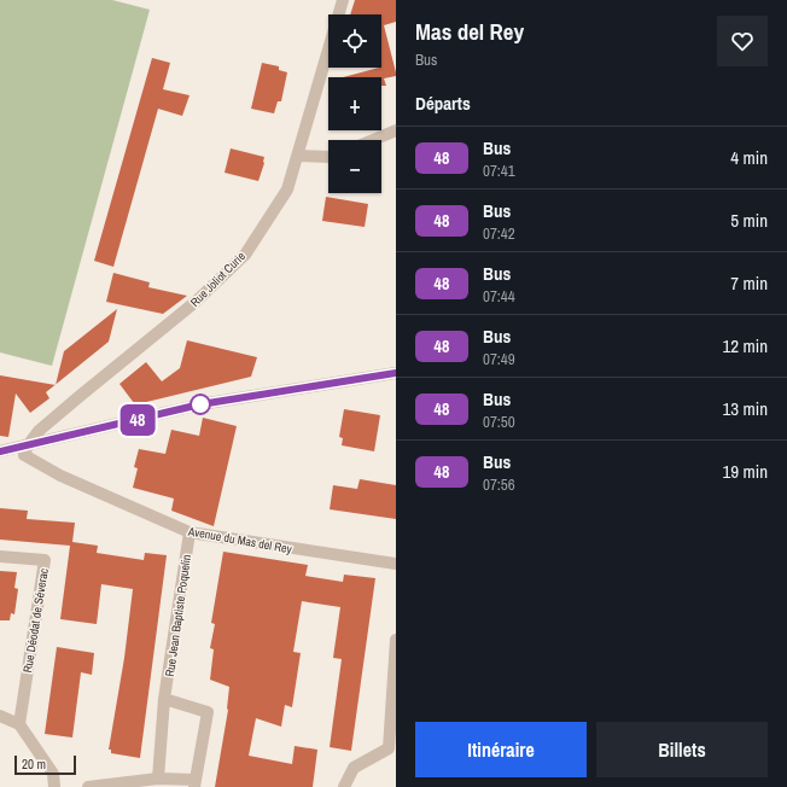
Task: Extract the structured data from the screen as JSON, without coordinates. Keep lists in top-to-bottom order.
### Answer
{
  "streets": {
    "street": [
      "Rue Joliot Curie",
      "Avenue du Mas del Rey",
      "Rue Jean Baptiste Poquelin",
      "Rue Déodat de Séverac"
    ]
  },
  "crossings": [
    ["Rue Joliot Curie", "Avenue du Mas del Rey"],
    ["Avenue du Mas del Rey", "Rue Jean Baptiste Poquelin"]
  ],
  "lines": ["bus line 48"],
  "scale_bar": "20 m",
  "page": {
    "on_map": "48",
    "heading": [
      ["Mas del Rey", "Bus"],
      "Départs"
    ],
    "map_buttons": ["+", "−"],
    "list": [
      {
        "mark": "48",
        "name": "Bus",
        "note": "07:41",
        "value": "4 min"
      },
      {
        "mark": "48",
        "name": "Bus",
        "note": "07:42",
        "value": "5 min"
      },
      {
        "mark": "48",
        "name": "Bus",
        "note": "07:44",
        "value": "7 min"
      },
      {
        "mark": "48",
        "name": "Bus",
        "note": "07:49",
        "value": "12 min"
      },
      {
        "mark": "48",
        "name": "Bus",
        "note": "07:50",
        "value": "13 min"
      },
      {
        "mark": "48",
        "name": "Bus",
        "note": "07:56",
        "value": "19 min"
      }
    ],
    "buttons": ["Itinéraire", "Billets"],
    "scale": "20 m"
  }
}
